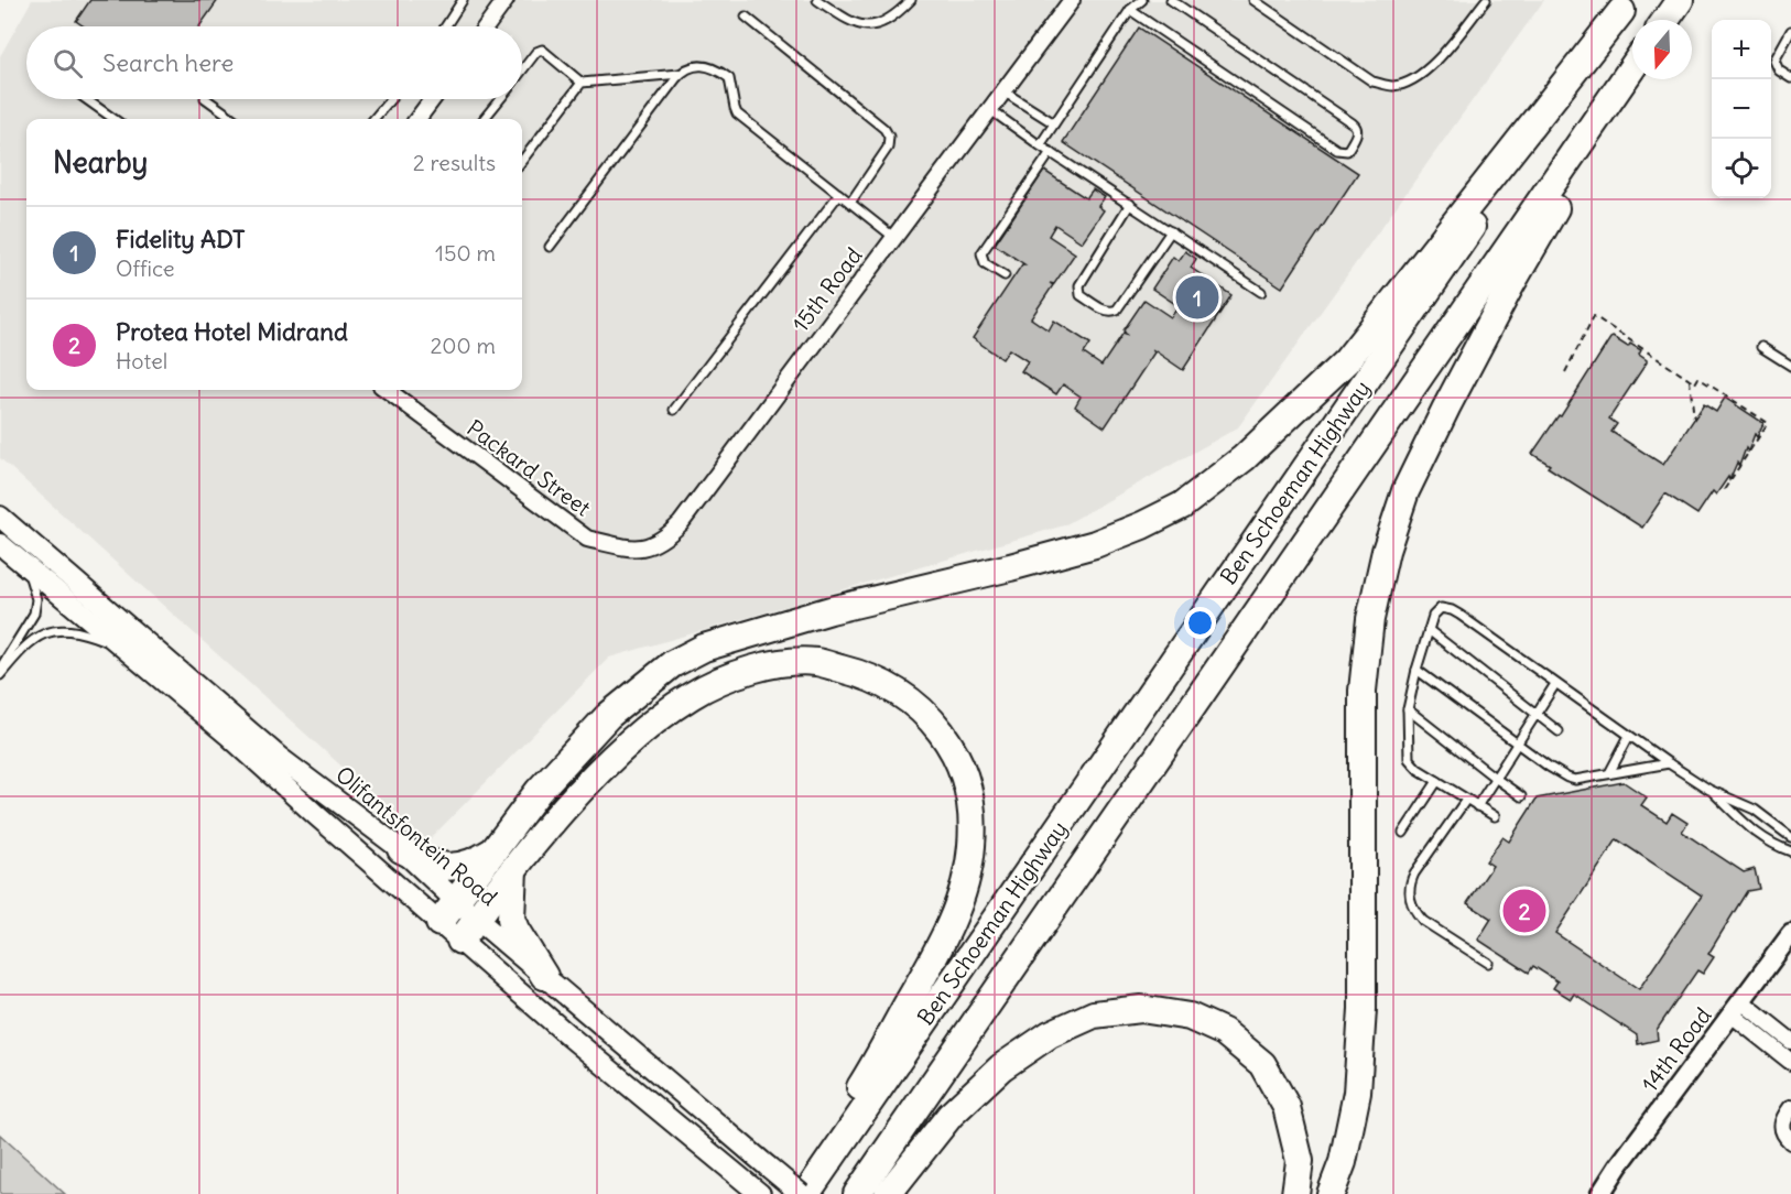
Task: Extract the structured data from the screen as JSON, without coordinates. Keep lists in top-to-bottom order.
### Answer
{
  "streets": {
    "highway": ["Ben Schoeman Highway"],
    "main road": ["Olifantsfontein Road"],
    "street": ["15th Road", "Packard Street", "14th Road"]
  },
  "crossings": [
    ["15th Road", "Packard Street"]
  ],
  "north": "bottom",
  "page": {
    "map_buttons": ["+", "−"],
    "search": "Search here",
    "heading": ["Nearby", "2 results"],
    "list": [
      {
        "mark": "1",
        "name": "Fidelity ADT",
        "note": "Office",
        "value": "150 m"
      },
      {
        "mark": "2",
        "name": "Protea Hotel Midrand",
        "note": "Hotel",
        "value": "200 m"
      }
    ],
    "pins": ["1", "2"]
  }
}
